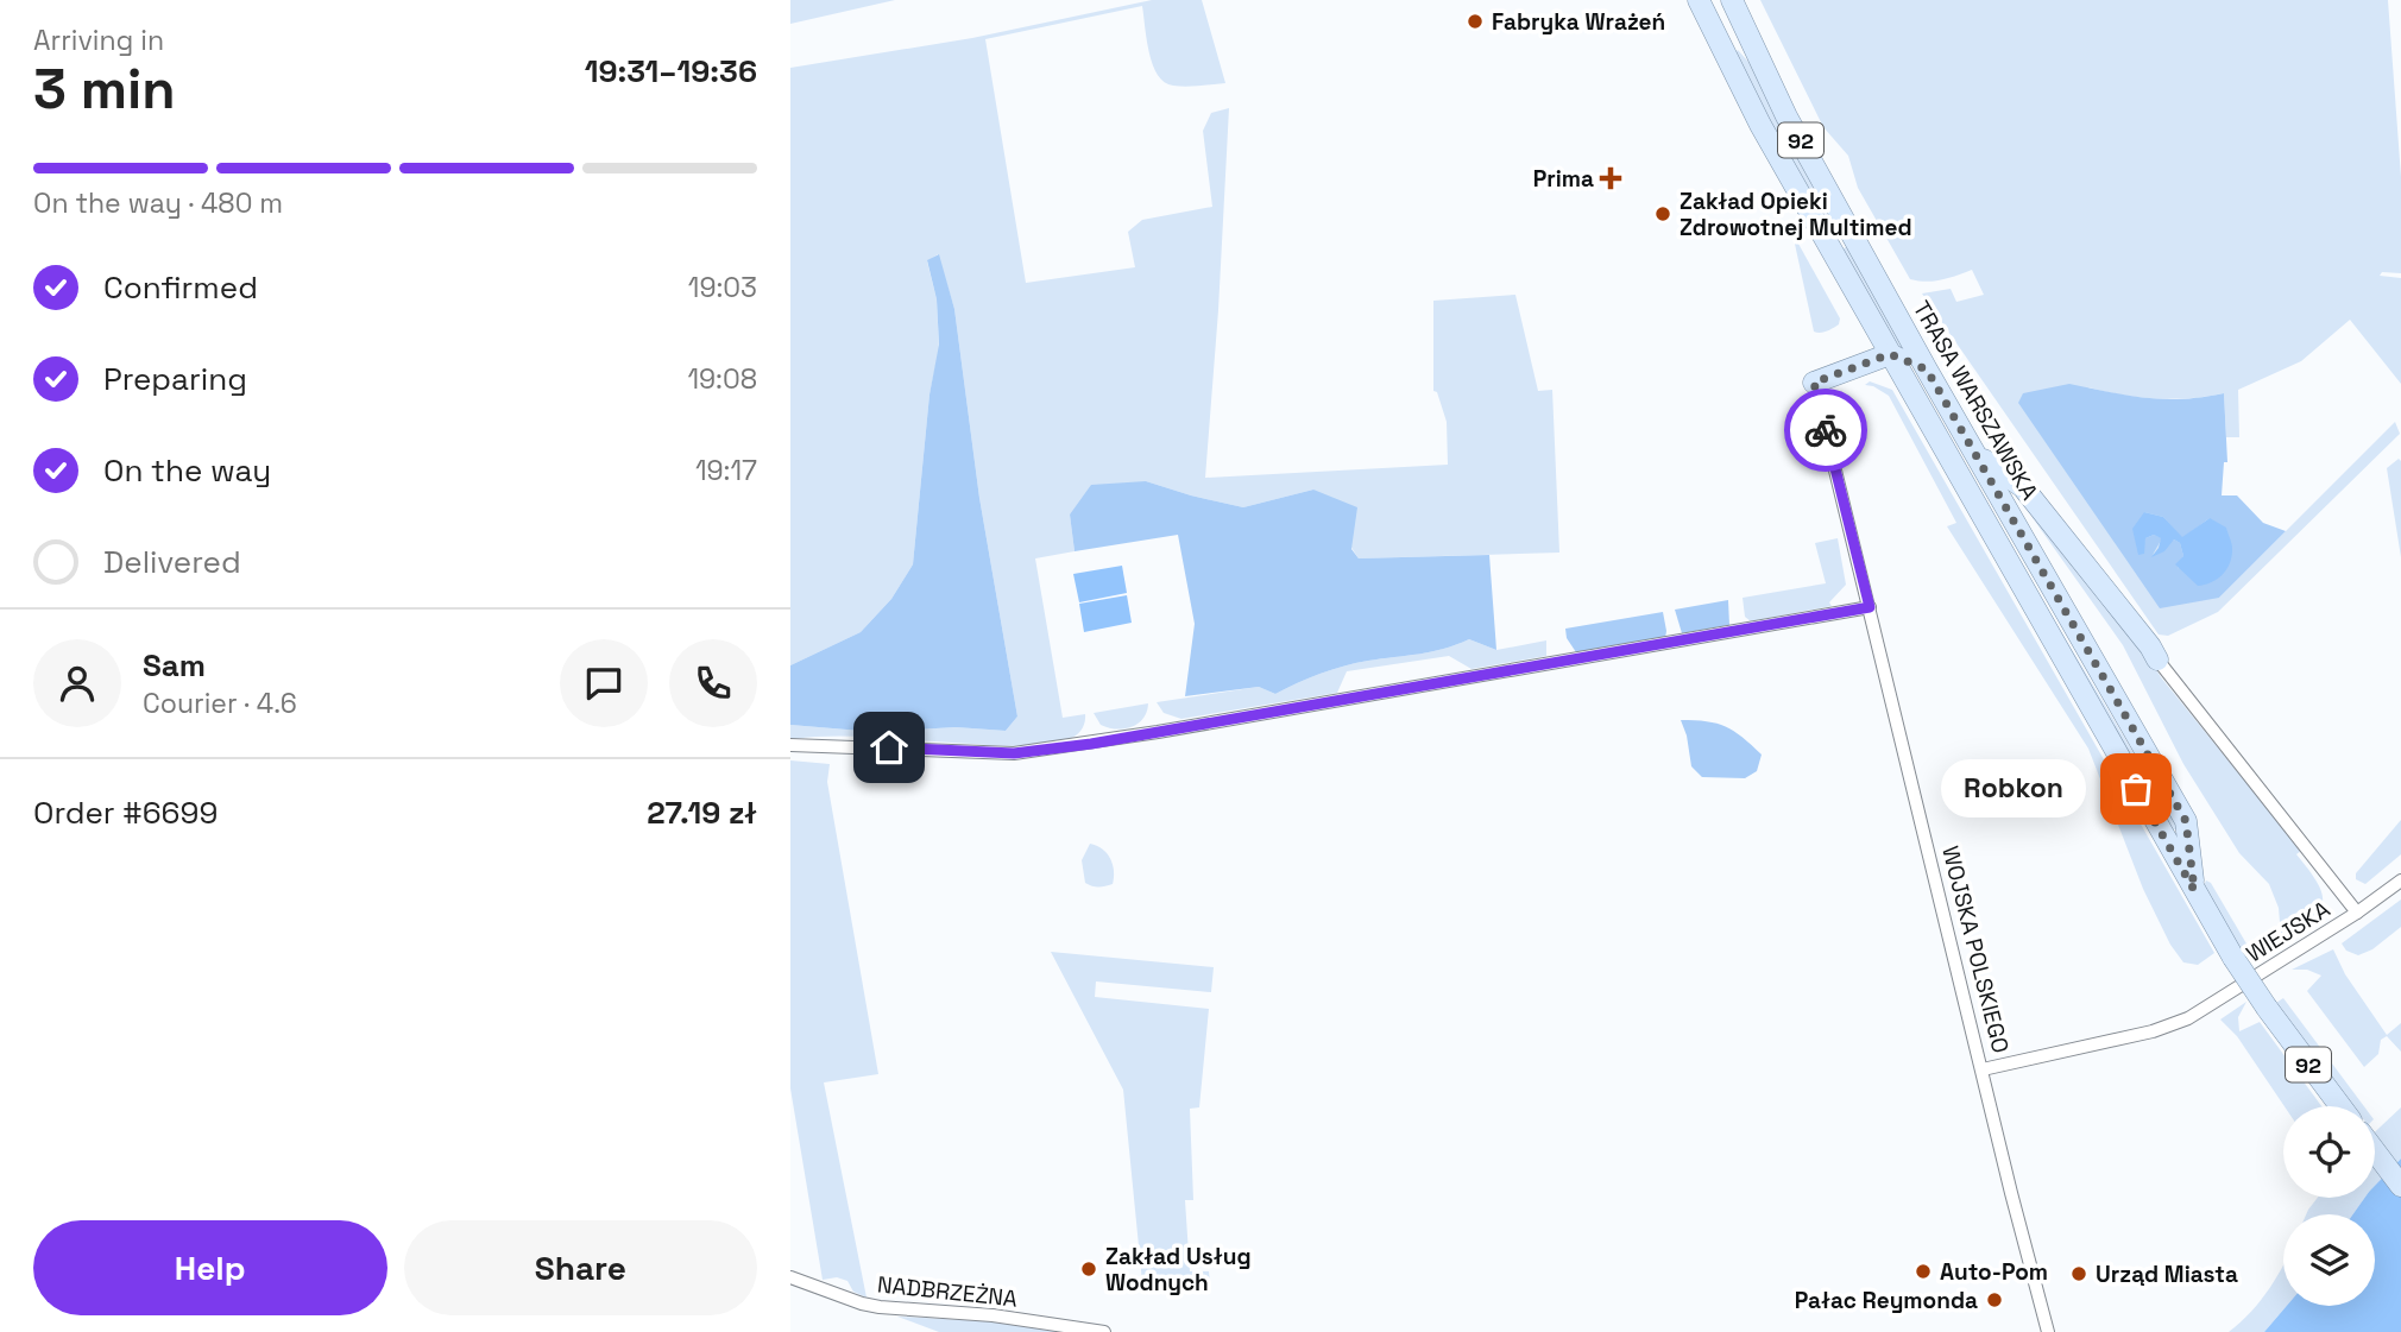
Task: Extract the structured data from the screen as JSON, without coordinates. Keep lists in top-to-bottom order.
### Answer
{
  "streets": {
    "main road": ["92", "TRASA WARSZAWSKA"],
    "street": ["WIEJSKA", "WOJSKA POLSKIEGO", "NADBRZEŻNA"]
  },
  "crossings": [
    ["92", "TRASA WARSZAWSKA"],
    ["WIEJSKA", "WOJSKA POLSKIEGO"]
  ],
  "places": {
    "other": [
      "Fabryka Wrażeń",
      "Zakład Opieki Zdrowotnej Multimed",
      "Robkon",
      "Zakład Usług Wodnych",
      "Auto-Pom",
      "Urząd Miasta",
      "Pałac Reymonda"
    ],
    "health": ["Prima"]
  },
  "page": {
    "heading": ["3 min", "Arriving in", "19:31–19:36"],
    "panel": [
      "Sam",
      "Courier · 4.6",
      "Order #6699",
      "27.19 zł"
    ],
    "bar": "On the way · 480 m",
    "list": [
      ["Confirmed", "19:03"],
      ["Preparing", "19:08"],
      ["On the way", "19:17"],
      "Delivered"
    ],
    "bubble": "Robkon",
    "buttons": ["Help", "Share"]
  }
}
